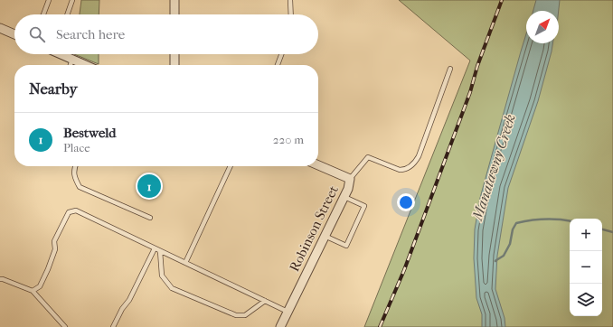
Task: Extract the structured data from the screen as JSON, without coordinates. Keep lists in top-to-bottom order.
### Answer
{
  "streets": {
    "street": ["Robinson Street"]
  },
  "water": ["Manatawny Creek"],
  "north": "top right",
  "page": {
    "search": "Search here",
    "heading": "Nearby",
    "list": [
      {
        "mark": "1",
        "name": "Bestweld",
        "note": "Place",
        "value": "220 m"
      }
    ],
    "pins": "1",
    "map_buttons": ["+", "−"]
  }
}
